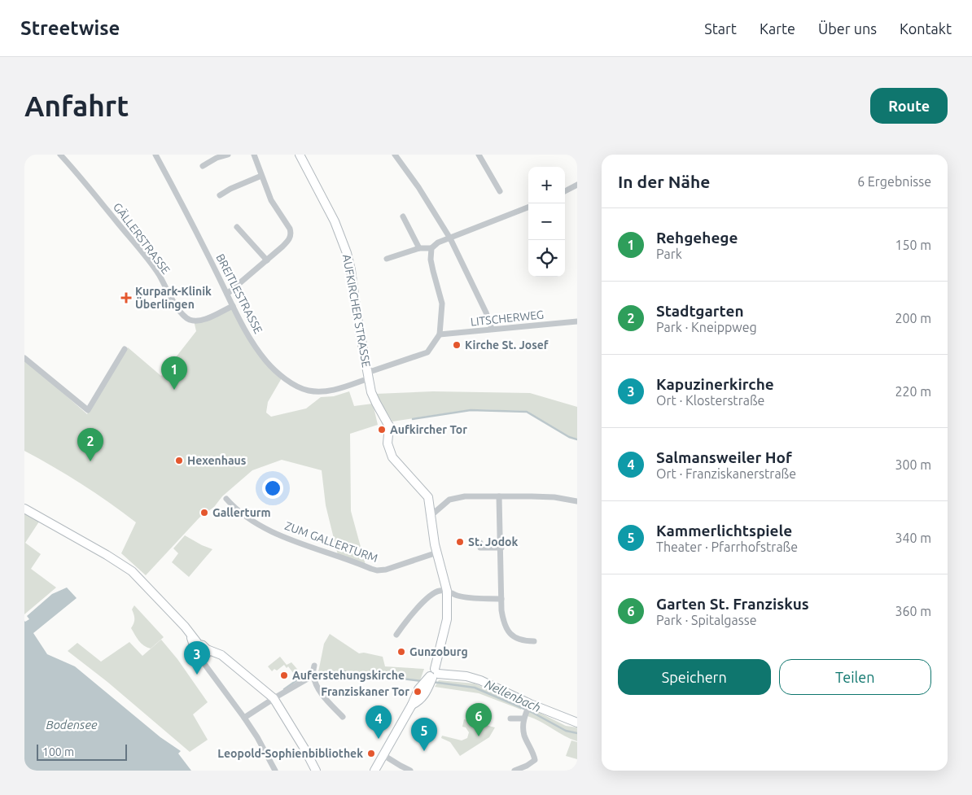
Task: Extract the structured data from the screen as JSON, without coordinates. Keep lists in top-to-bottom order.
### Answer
{
  "streets": {
    "street": [
      "GÄLLERSTRASSE",
      "BREITLESTRASSE",
      "AUFKIRCHER STRASSE",
      "LITSCHERWEG",
      "ZUM GALLERTURM"
    ]
  },
  "crossings": [
    ["GÄLLERSTRASSE", "BREITLESTRASSE"],
    ["BREITLESTRASSE", "AUFKIRCHER STRASSE"],
    ["BREITLESTRASSE", "LITSCHERWEG"],
    ["AUFKIRCHER STRASSE", "ZUM GALLERTURM"]
  ],
  "water": ["Nellenbach", "Bodensee"],
  "places": {
    "health": ["Kurpark-Klinik Überlingen"],
    "other": [
      "Kirche St. Josef",
      "Aufkircher Tor",
      "Hexenhaus",
      "Gallerturm",
      "St. Jodok",
      "Gunzoburg",
      "Auferstehungskirche",
      "Franziskaner Tor",
      "Leopold-Sophienbibliothek"
    ]
  },
  "scale_bar": "100 m",
  "page": {
    "header": "Streetwise",
    "nav": [
      "Start",
      "Karte",
      "Über uns",
      "Kontakt"
    ],
    "buttons": [
      "Route",
      ["Speichern", "Teilen"]
    ],
    "title": "Anfahrt",
    "heading": ["In der Nähe", "6 Ergebnisse"],
    "map_buttons": ["+", "−"],
    "list": [
      {
        "mark": "1",
        "name": "Rehgehege",
        "note": "Park",
        "value": "150 m"
      },
      {
        "mark": "2",
        "name": "Stadtgarten",
        "note": "Park · Kneippweg",
        "value": "200 m"
      },
      {
        "mark": "3",
        "name": "Kapuzinerkirche",
        "note": "Ort · Klosterstraße",
        "value": "220 m"
      },
      {
        "mark": "4",
        "name": "Salmansweiler Hof",
        "note": "Ort · Franziskanerstraße",
        "value": "300 m"
      },
      {
        "mark": "5",
        "name": "Kammerlichtspiele",
        "note": "Theater · Pfarrhofstraße",
        "value": "340 m"
      },
      {
        "mark": "6",
        "name": "Garten St. Franziskus",
        "note": "Park · Spitalgasse",
        "value": "360 m"
      }
    ],
    "pins": [
      "1",
      "2",
      "3",
      "6",
      "4",
      "5"
    ],
    "scale": "100 m"
  }
}
